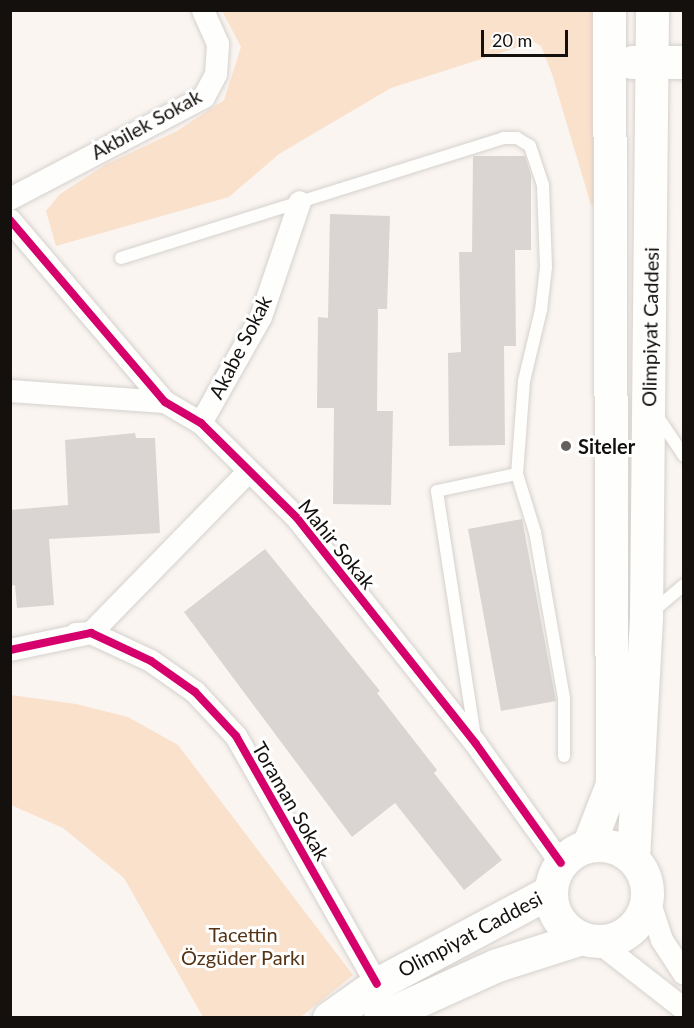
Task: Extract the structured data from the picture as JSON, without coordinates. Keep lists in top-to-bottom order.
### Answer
{
  "streets": {
    "main road": ["Olimpiyat Caddesi"],
    "street": [
      "Akbilek Sokak",
      "Akabe Sokak",
      "Mahir Sokak",
      "Toraman Sokak"
    ]
  },
  "crossings": [
    ["Olimpiyat Caddesi", "Mahir Sokak"],
    ["Olimpiyat Caddesi", "Toraman Sokak"],
    ["Akabe Sokak", "Mahir Sokak"]
  ],
  "parks": ["Tacettin Özgüder Parkı"],
  "places": ["Siteler"],
  "scale_bar": "20 m"
}
